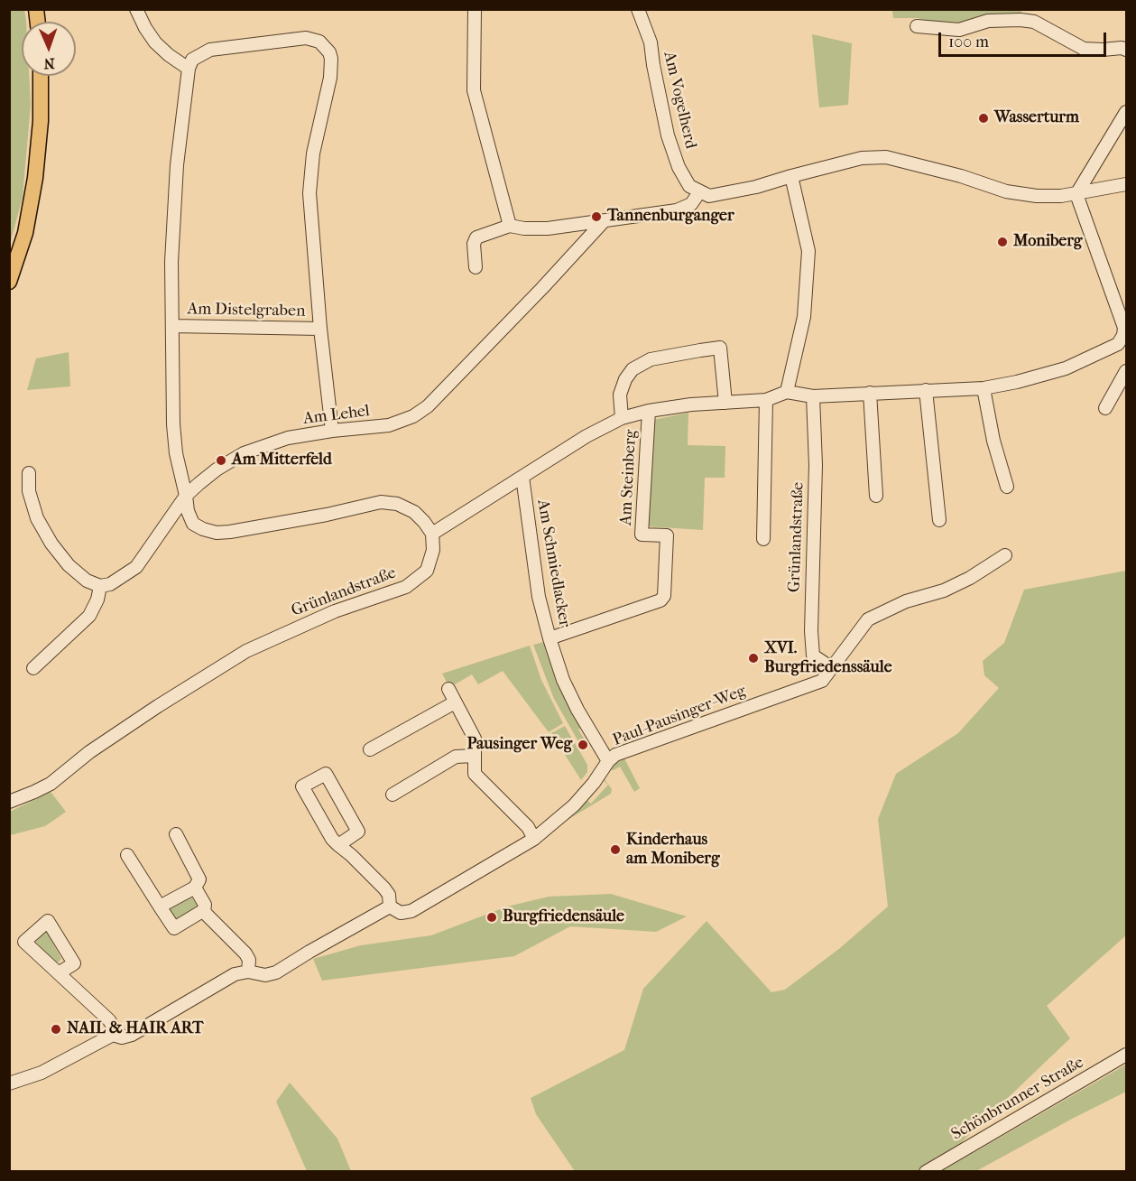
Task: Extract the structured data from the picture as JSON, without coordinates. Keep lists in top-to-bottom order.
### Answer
{
  "streets": {
    "street": [
      "Am Vogelherd",
      "Am Distelgraben",
      "Am Lehel",
      "Am Steinberg",
      "Grünlandstraße",
      "Am Schmiedlacker",
      "Paul-Pausinger-Weg",
      "Schönbrunner Straße"
    ]
  },
  "crossings": [
    ["Am Steinberg", "Am Schmiedlacker"],
    ["Grünlandstraße", "Paul-Pausinger-Weg"],
    ["Am Schmiedlacker", "Paul-Pausinger-Weg"]
  ],
  "places": [
    "Wasserturm",
    "Tannenburganger",
    "Moniberg",
    "Am Mitterfeld",
    "XVI. Burgfriedenssäule",
    "Pausinger Weg",
    "Kinderhaus am Moniberg",
    "Burgfriedensäule",
    "NAIL & HAIR ART"
  ],
  "scale_bar": "100 m",
  "north": "bottom"
}
